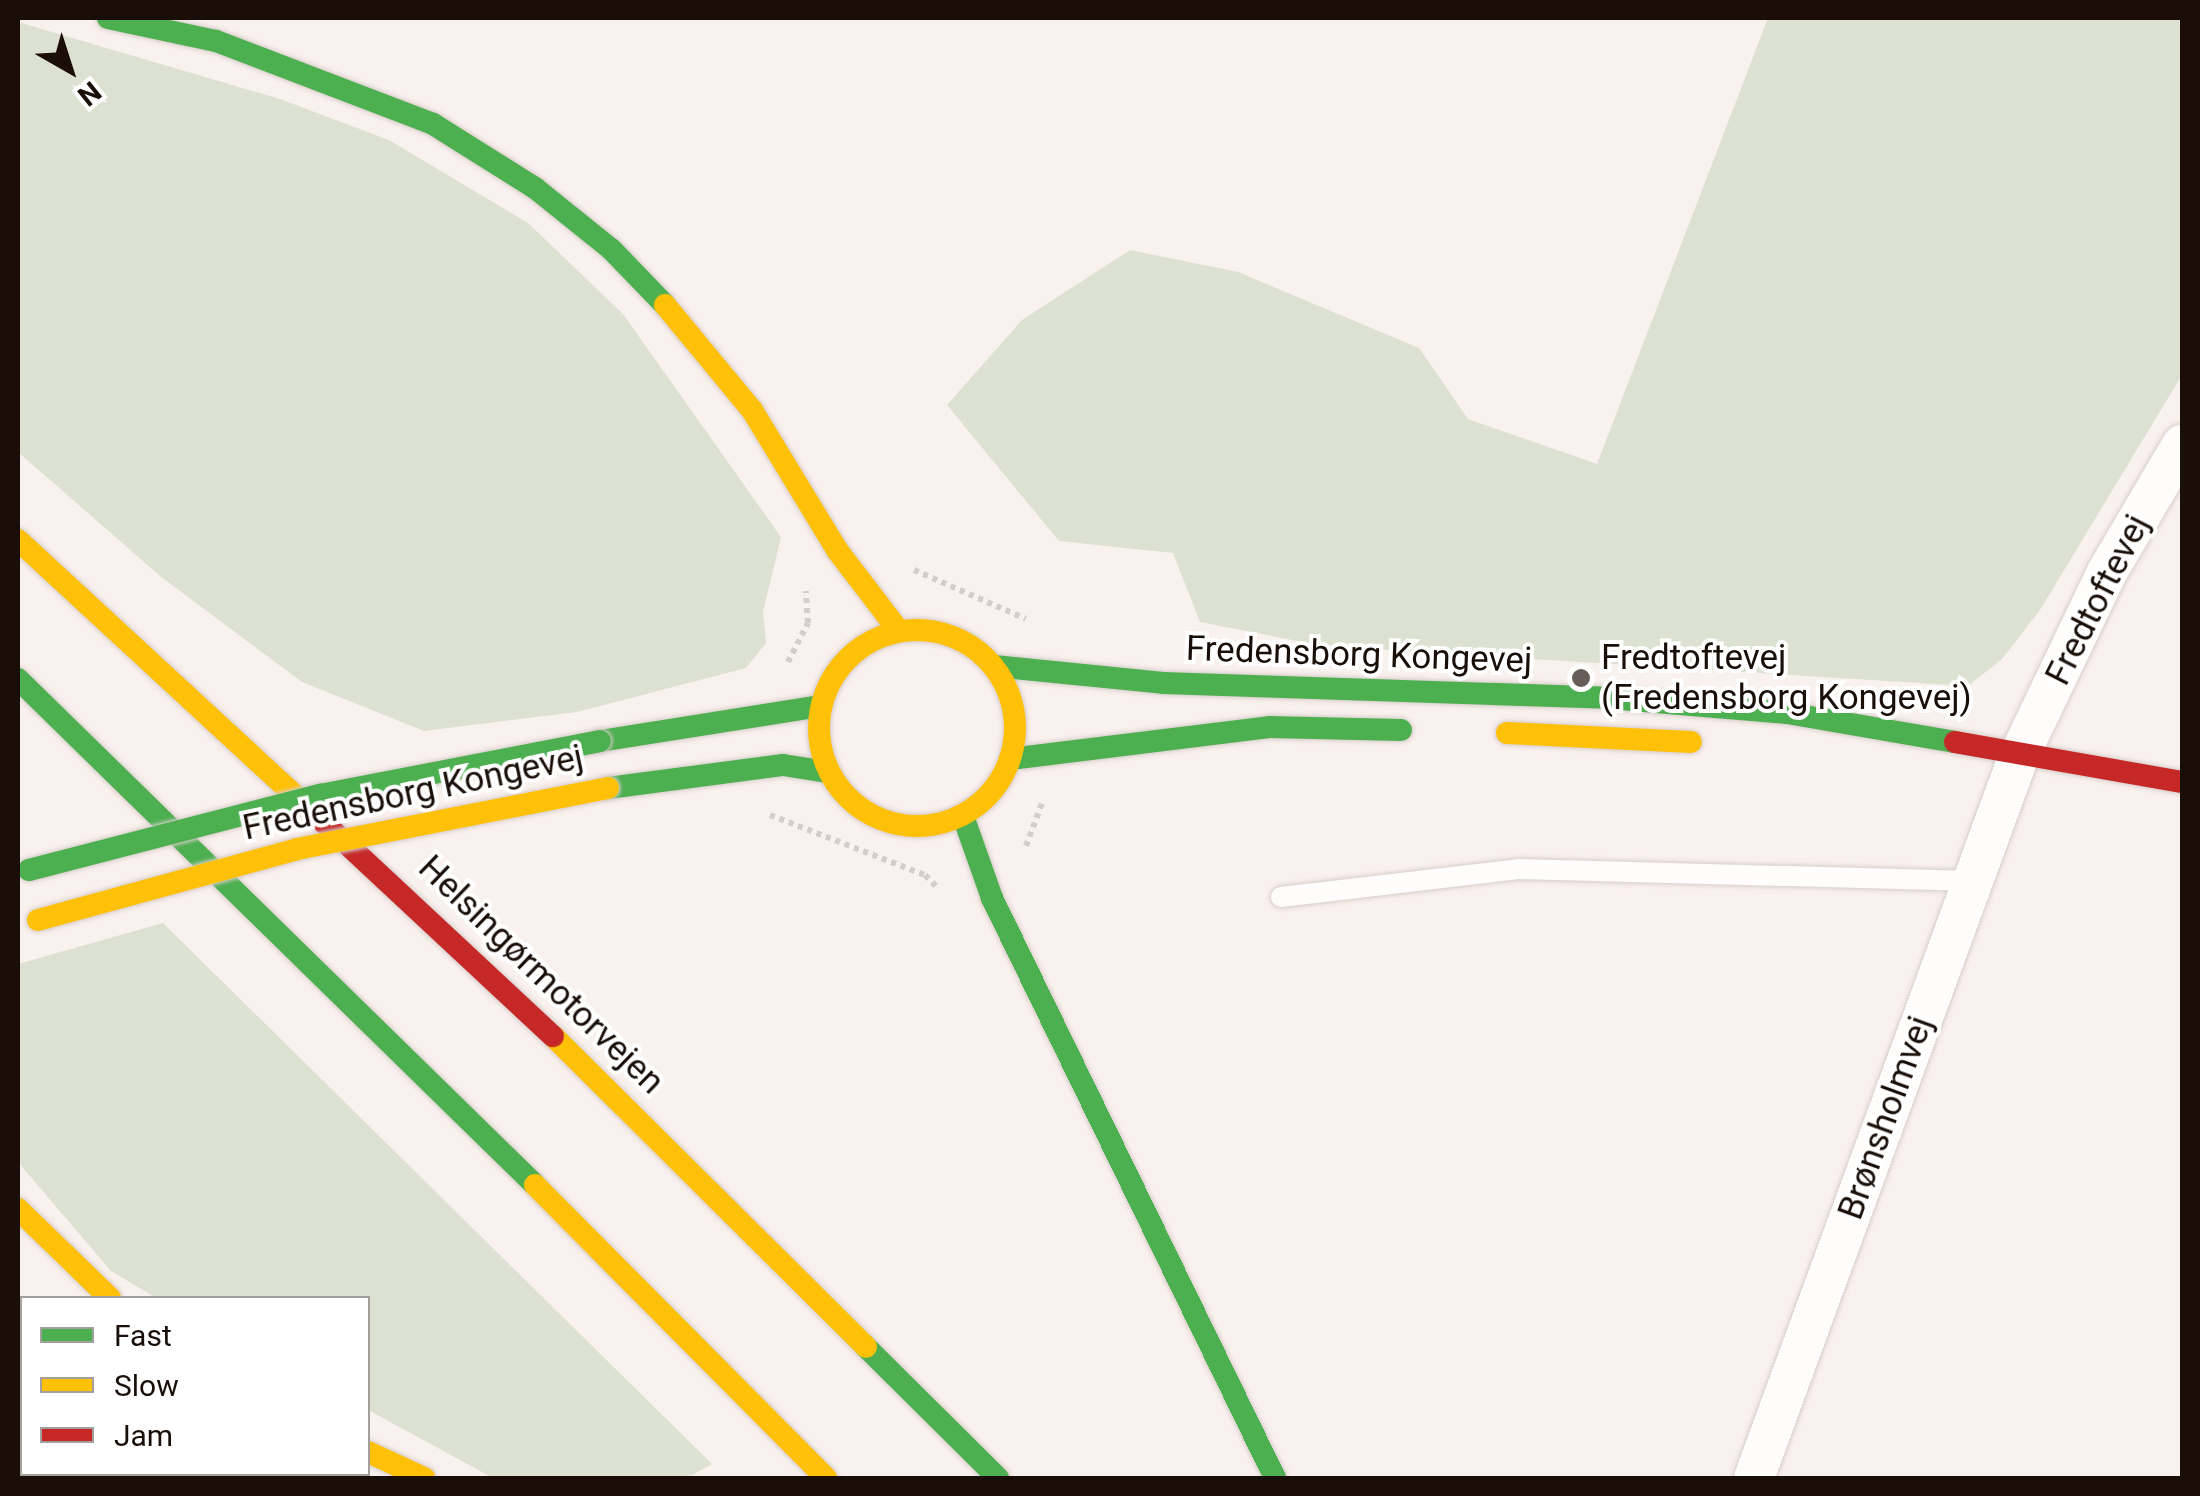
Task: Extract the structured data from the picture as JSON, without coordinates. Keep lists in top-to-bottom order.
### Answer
{
  "streets": {
    "main road": ["Fredensborg Kongevej", "Helsingørmotorvejen"],
    "street": ["Fredtoftevej", "Brønsholmvej"]
  },
  "crossings": [
    ["Fredtoftevej", "Fredensborg Kongevej"],
    ["Fredtoftevej", "Brønsholmvej"],
    ["Fredensborg Kongevej", "Brønsholmvej"]
  ],
  "places": ["Fredtoftevej (Fredensborg Kongevej)"],
  "legend": ["Fast", "Slow", "Jam"],
  "north": "bottom right"
}
